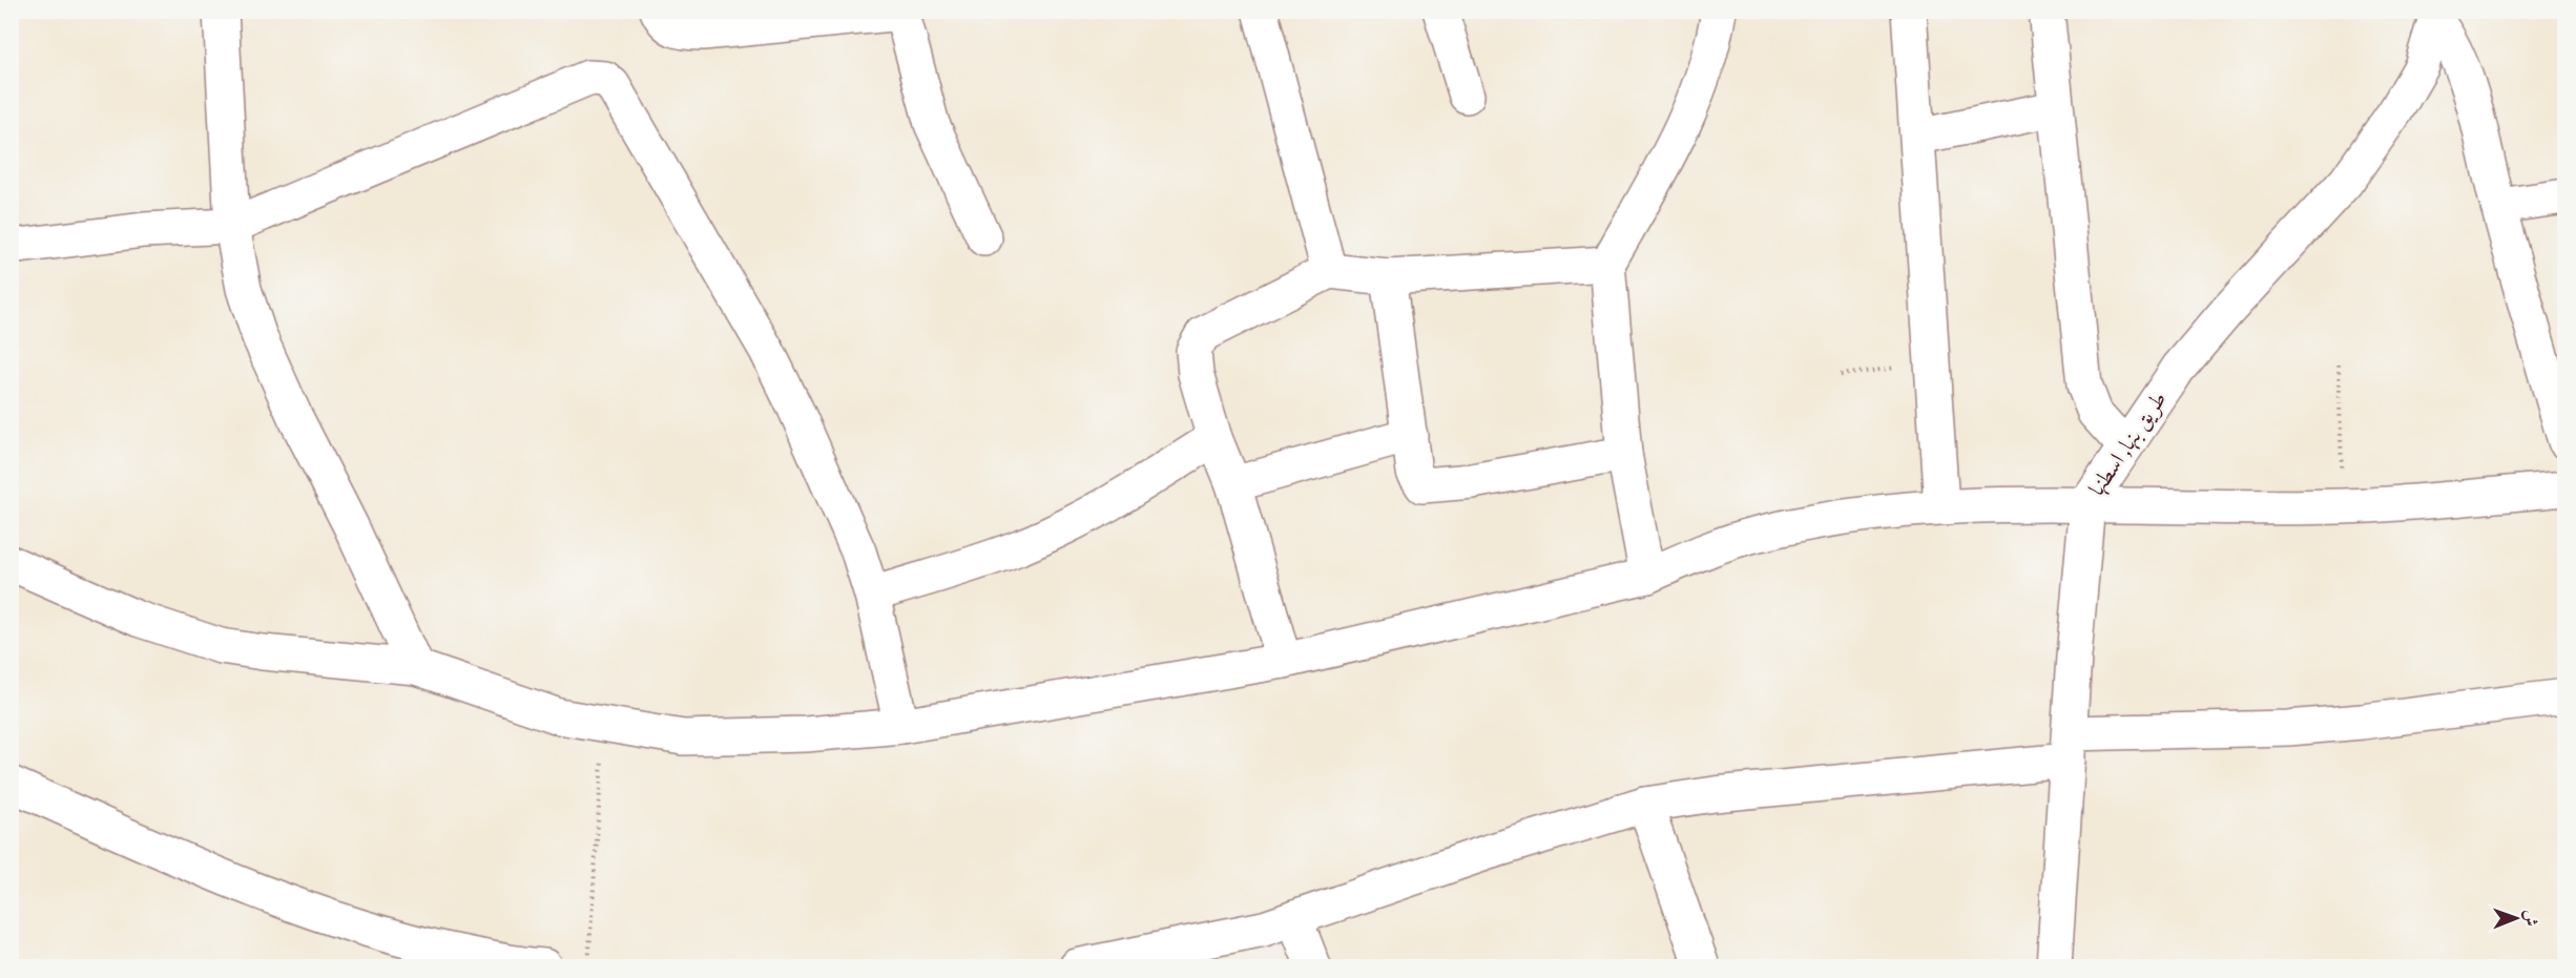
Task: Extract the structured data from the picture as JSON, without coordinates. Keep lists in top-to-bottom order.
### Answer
{
  "streets": {
    "street": ["طريق بنها, اسطنها"]
  },
  "north": "right"
}
